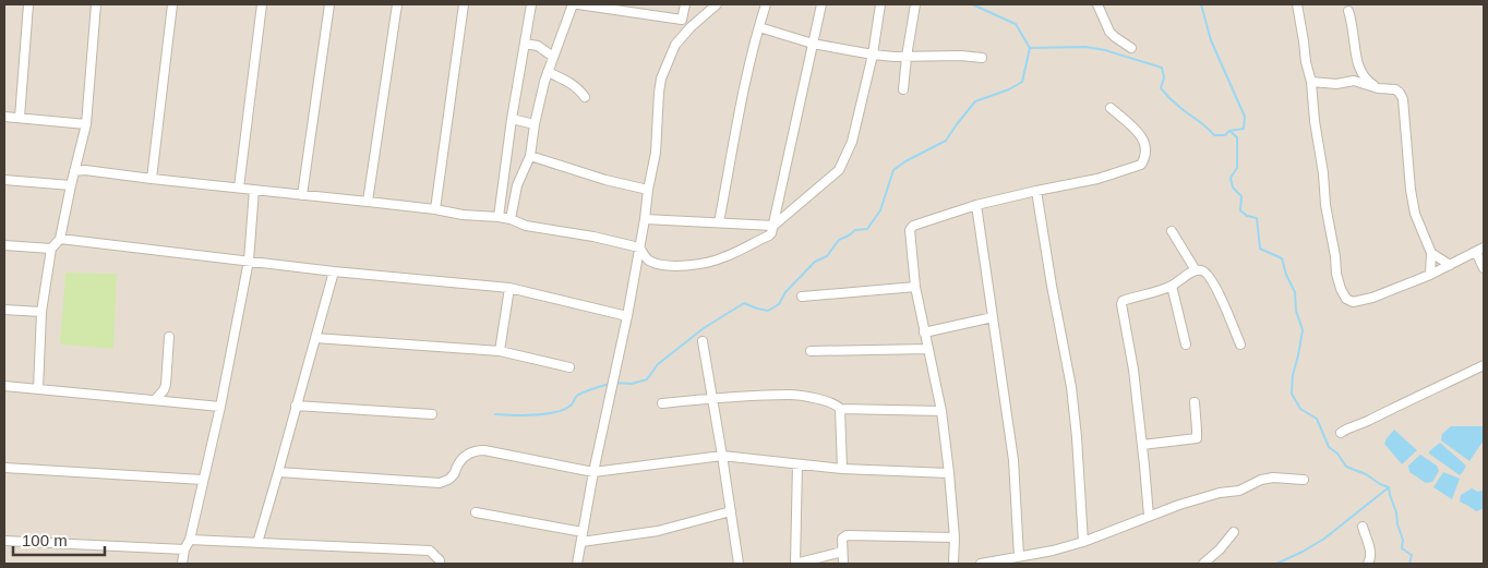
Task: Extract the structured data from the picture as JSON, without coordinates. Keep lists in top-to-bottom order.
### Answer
{
  "scale_bar": "100 m"
}
